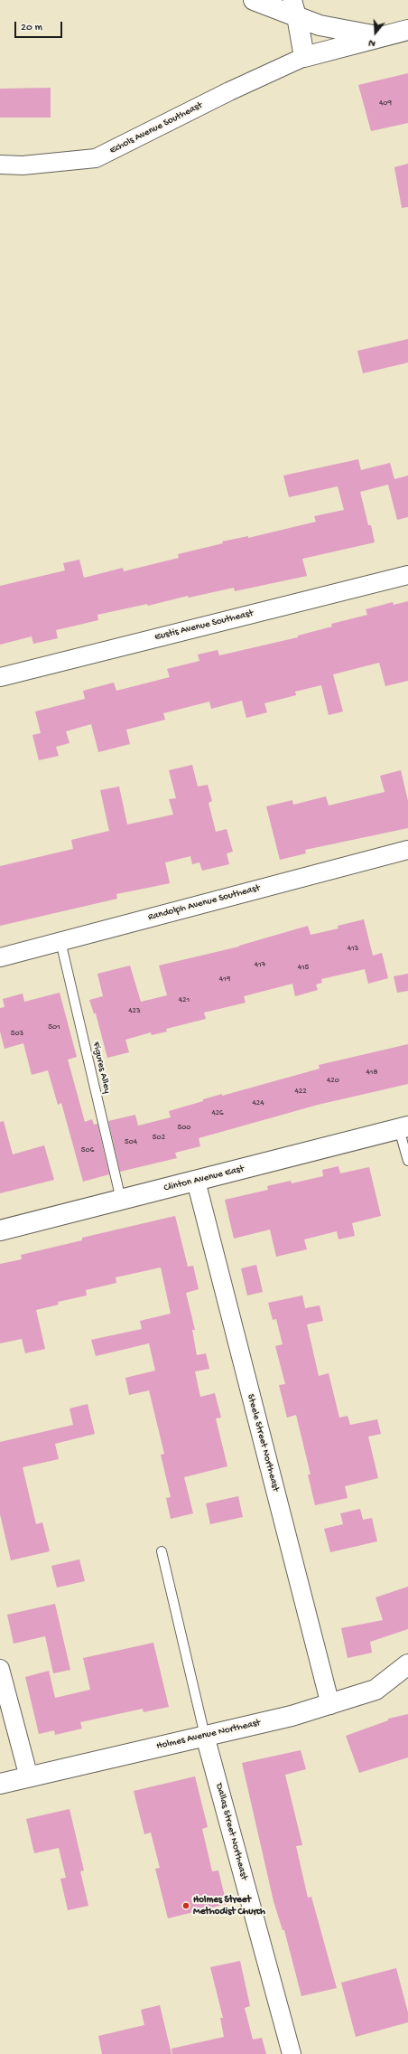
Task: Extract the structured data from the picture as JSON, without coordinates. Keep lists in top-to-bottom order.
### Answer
{
  "streets": {
    "street": [
      "Echols Avenue Southeast",
      "Eustis Avenue Southeast",
      "Randolph Avenue Southeast",
      "Clinton Avenue East",
      "Steele Street Northeast",
      "Holmes Avenue Northeast",
      "Dallas Street Northeast"
    ],
    "lane": ["Figures Alley"]
  },
  "crossings": [
    ["Randolph Avenue Southeast", "Figures Alley"],
    ["Figures Alley", "Clinton Avenue East"],
    ["Clinton Avenue East", "Steele Street Northeast"],
    ["Steele Street Northeast", "Holmes Avenue Northeast"],
    ["Holmes Avenue Northeast", "Dallas Street Northeast"]
  ],
  "places": ["Holmes Street Methodist Church"],
  "house_numbers": [
    "409",
    "413",
    "417",
    "415",
    "419",
    "421",
    "423",
    "501",
    "503",
    "418",
    "420",
    "422",
    "424",
    "426",
    "500",
    "502",
    "504",
    "506"
  ],
  "scale_bar": "20 m",
  "north": "bottom"
}
